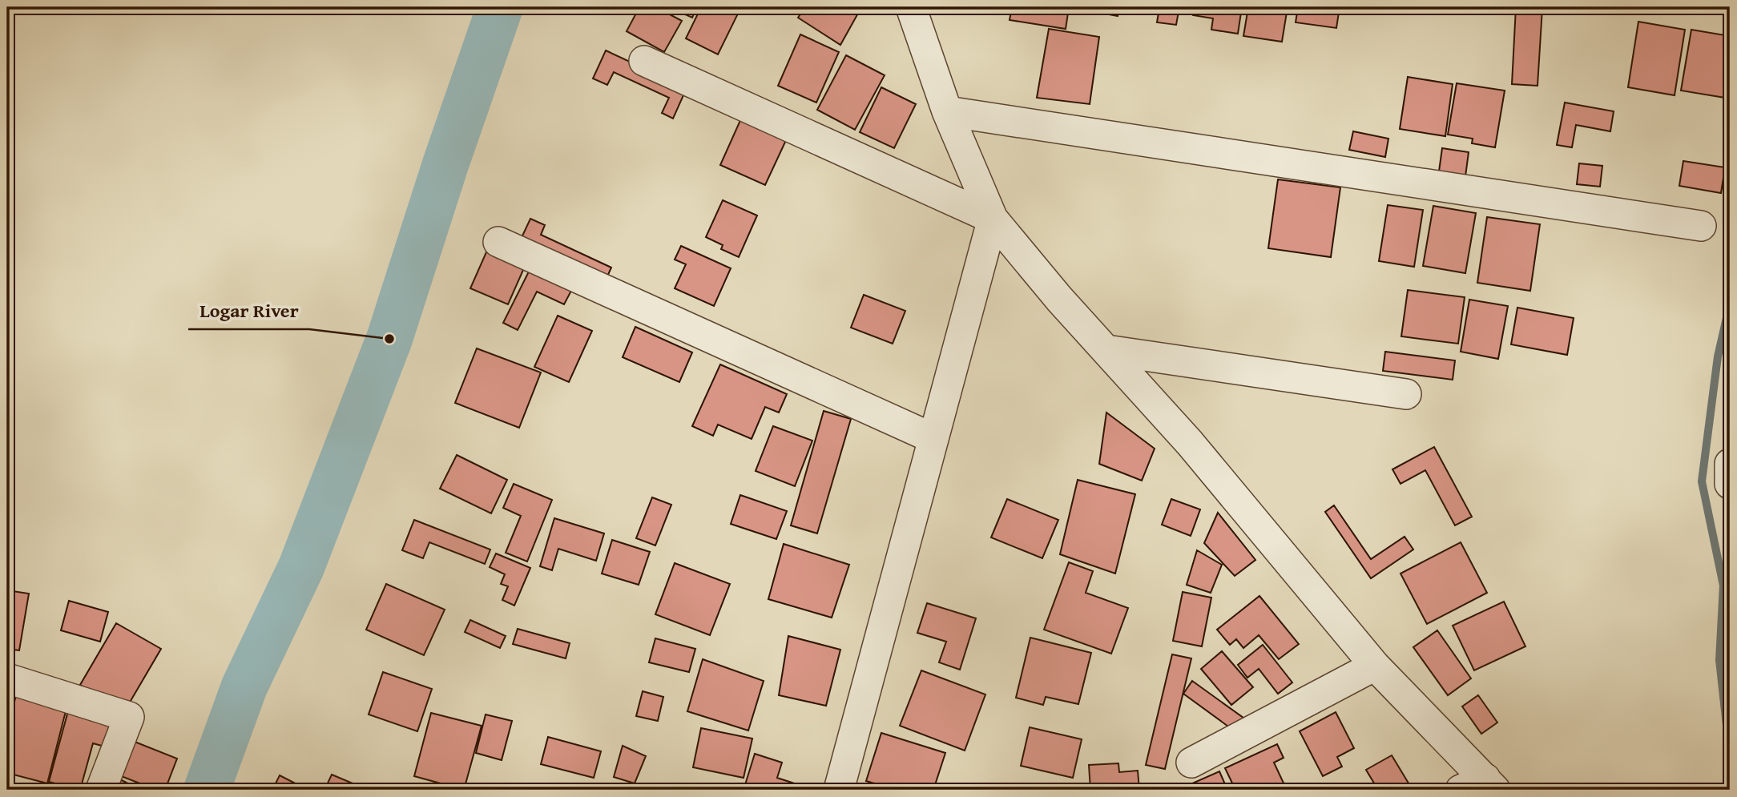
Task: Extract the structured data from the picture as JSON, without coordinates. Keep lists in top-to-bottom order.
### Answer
{
  "places": ["Logar River"]
}
